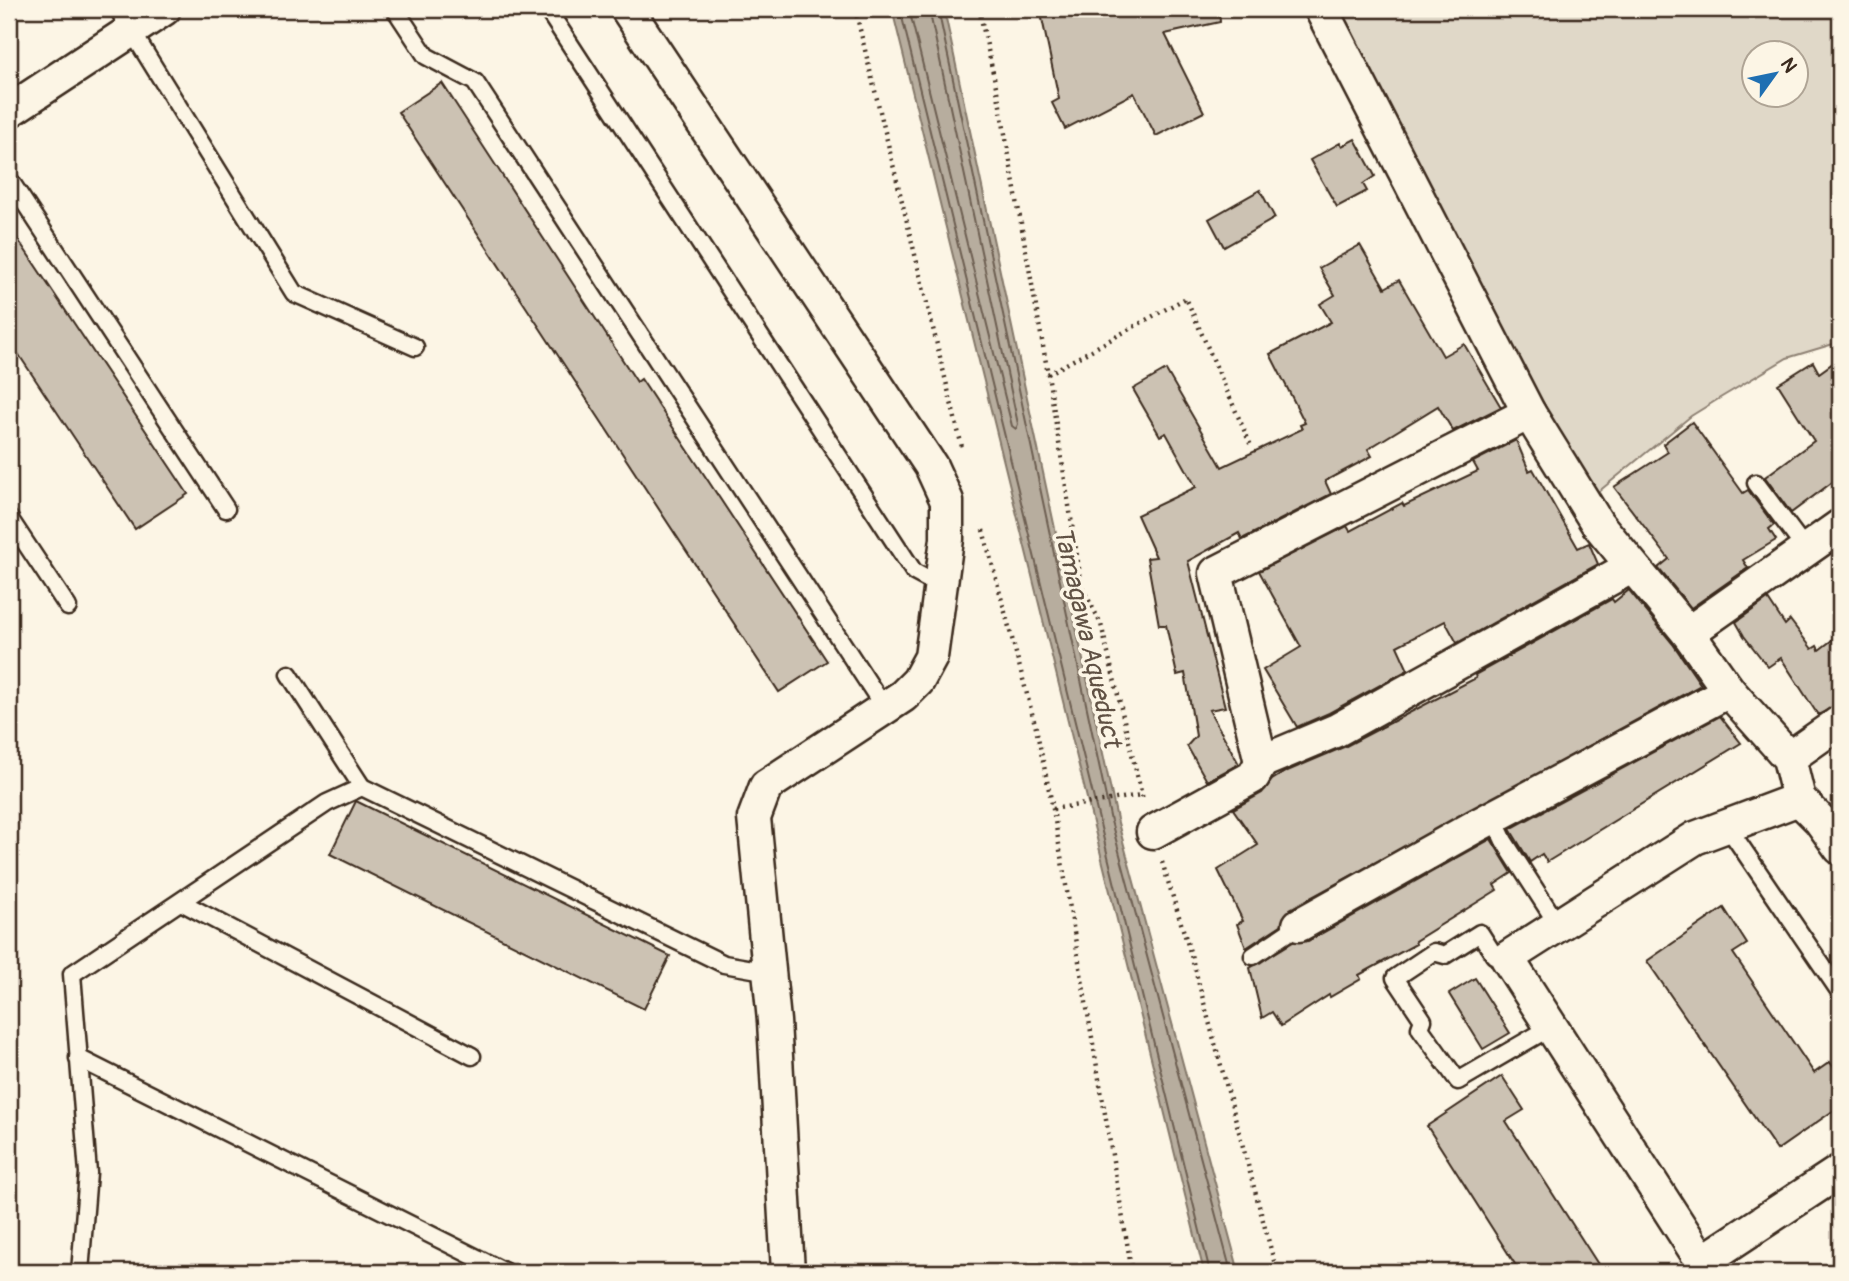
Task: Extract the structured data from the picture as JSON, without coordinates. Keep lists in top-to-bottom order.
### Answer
{
  "water": ["Tamagawa Aqueduct"],
  "north": "top right"
}
